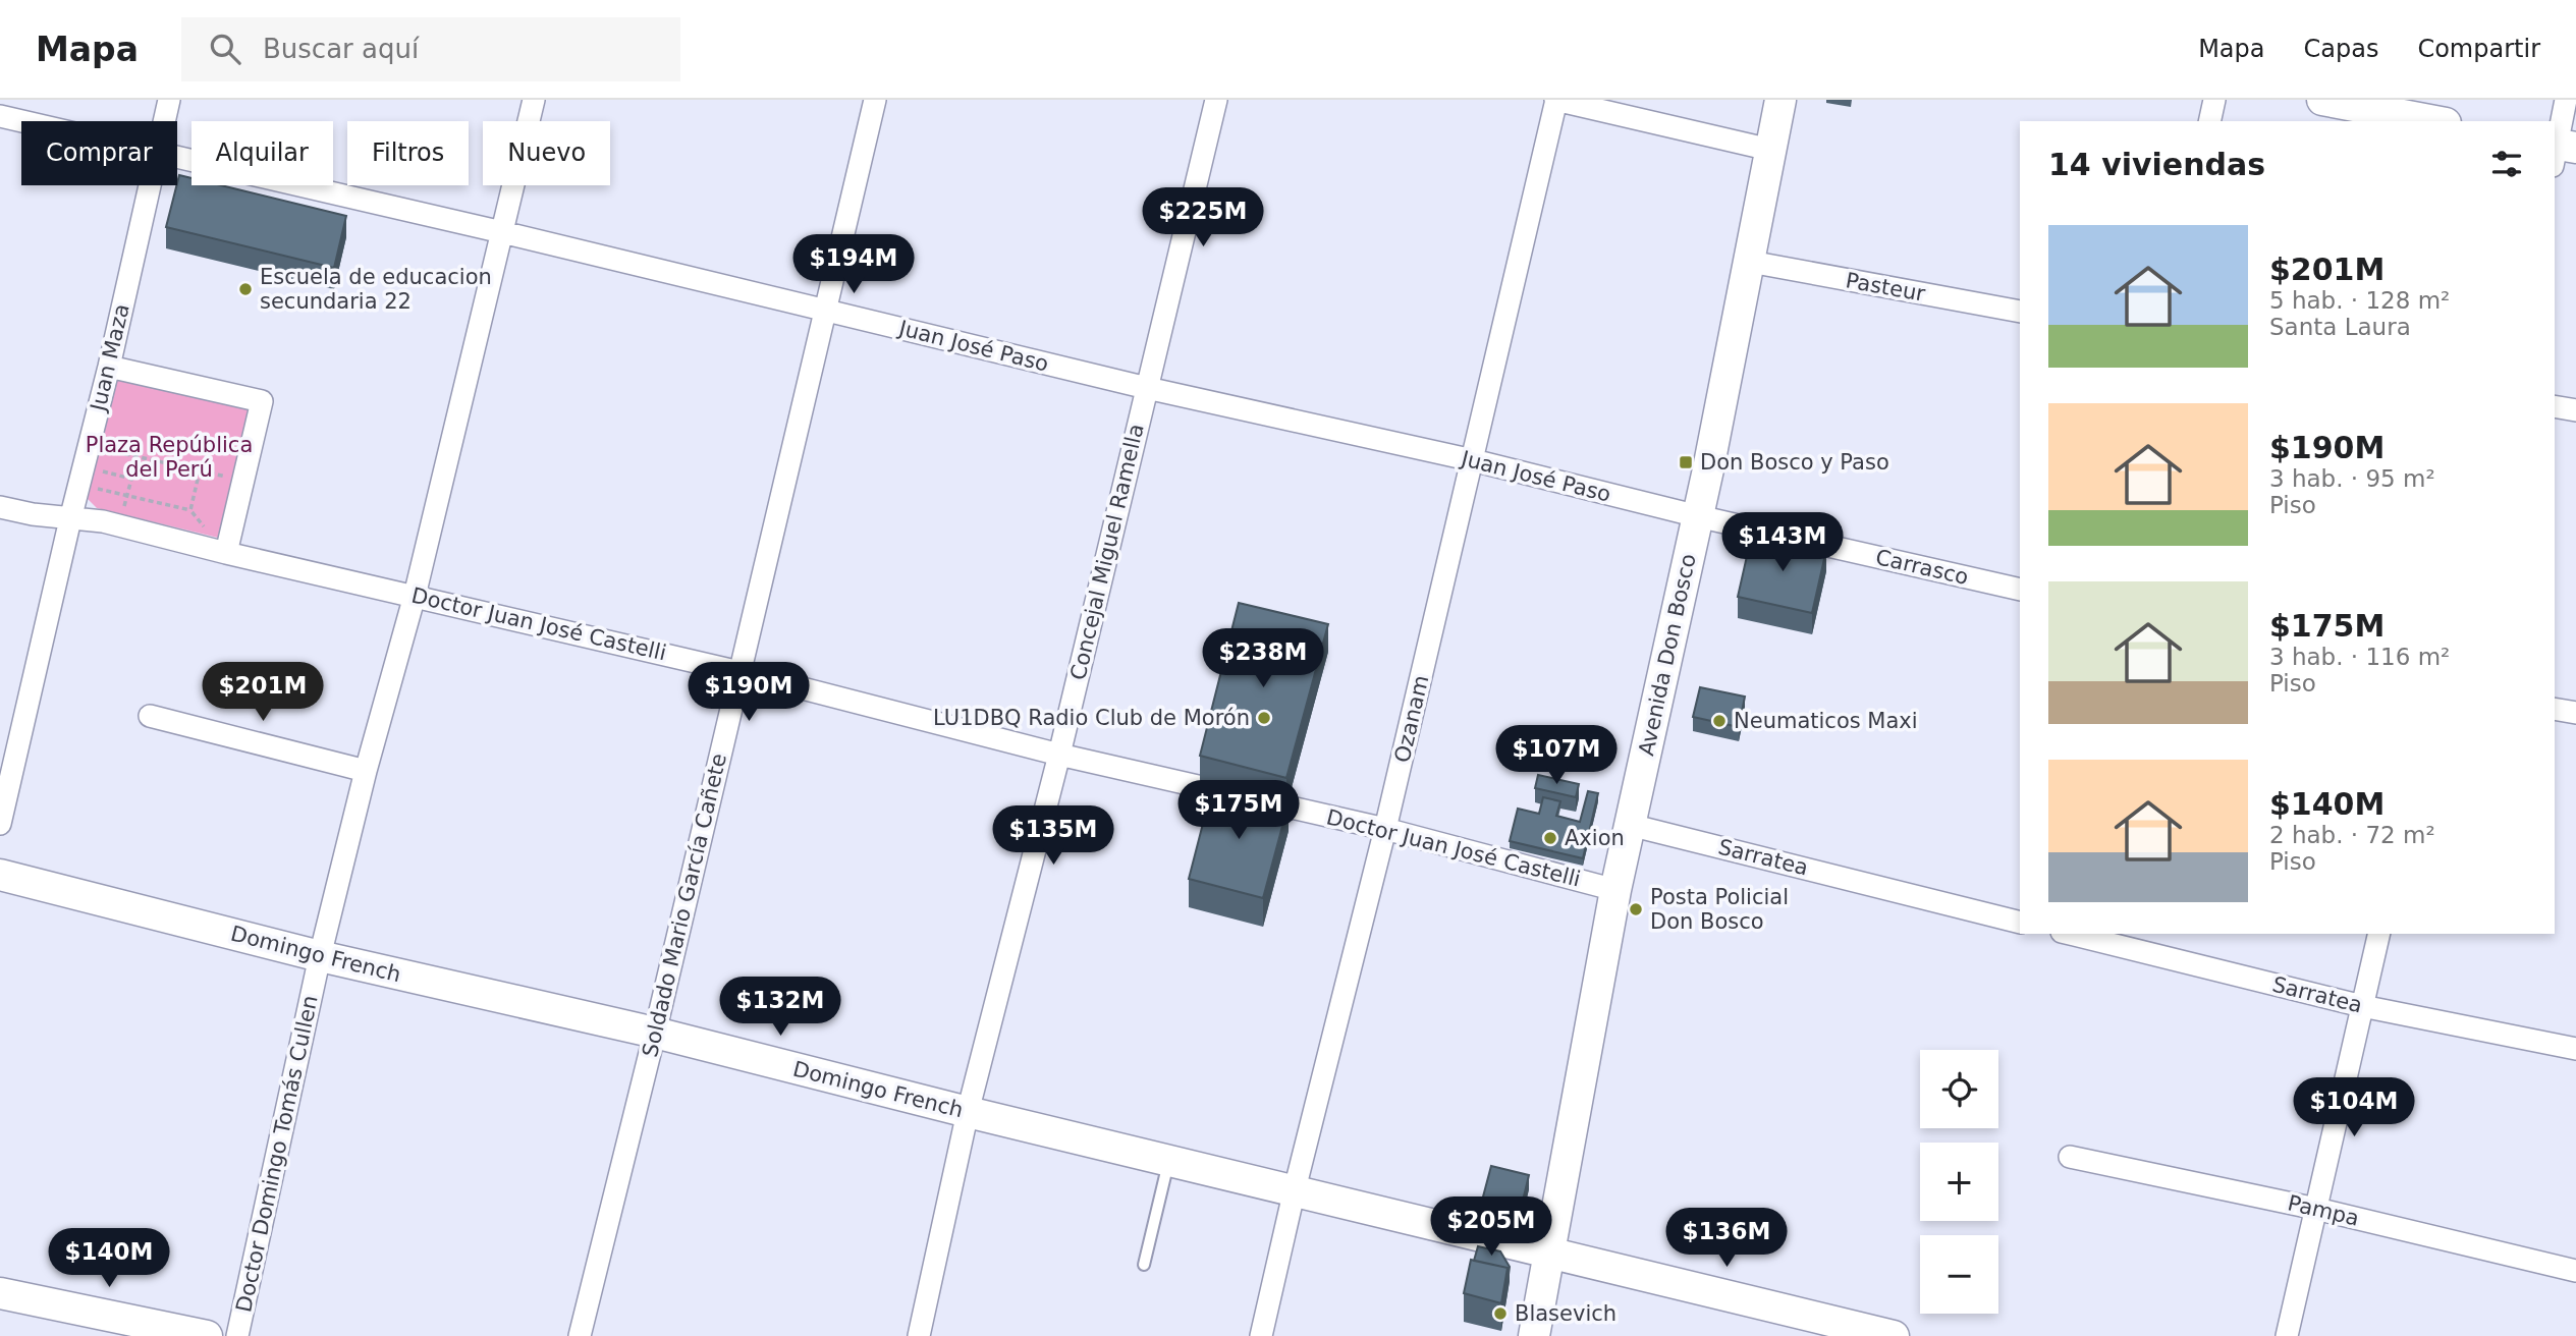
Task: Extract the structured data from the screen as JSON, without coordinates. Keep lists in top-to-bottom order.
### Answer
{
  "streets": {
    "street": [
      "Pasteur",
      "Juan José Paso",
      "Juan Maza",
      "Concejal Miguel Ramella",
      "Carrasco",
      "Doctor Juan José Castelli",
      "Avenida Don Bosco",
      "Ozanam",
      "Sarratea",
      "Soldado Mario García Cañete",
      "Domingo French",
      "Doctor Domingo Tomás Cullen",
      "Pampa"
    ]
  },
  "crossings": [
    ["Pasteur", "Avenida Don Bosco"],
    ["Juan José Paso", "Concejal Miguel Ramella"],
    ["Juan José Paso", "Carrasco"],
    ["Juan José Paso", "Avenida Don Bosco"],
    ["Juan José Paso", "Ozanam"],
    ["Juan José Paso", "Soldado Mario García Cañete"],
    ["Juan José Paso", "Doctor Domingo Tomás Cullen"],
    ["Juan Maza", "Doctor Juan José Castelli"],
    ["Concejal Miguel Ramella", "Doctor Juan José Castelli"],
    ["Concejal Miguel Ramella", "Domingo French"],
    ["Carrasco", "Avenida Don Bosco"],
    ["Doctor Juan José Castelli", "Avenida Don Bosco"],
    ["Doctor Juan José Castelli", "Ozanam"],
    ["Doctor Juan José Castelli", "Soldado Mario García Cañete"],
    ["Doctor Juan José Castelli", "Doctor Domingo Tomás Cullen"],
    ["Avenida Don Bosco", "Sarratea"],
    ["Avenida Don Bosco", "Domingo French"],
    ["Ozanam", "Domingo French"],
    ["Soldado Mario García Cañete", "Domingo French"],
    ["Domingo French", "Doctor Domingo Tomás Cullen"]
  ],
  "parks": ["Plaza República del Perú"],
  "places": {
    "other": [
      "Escuela de educacion secundaria 22",
      "LU1DBQ Radio Club de Morón",
      "Neumaticos Maxi",
      "Axion",
      "Posta Policial Don Bosco",
      "Blasevich"
    ],
    "transit": ["Don Bosco y Paso"]
  },
  "page": {
    "header": "Mapa",
    "search": "Buscar aquí",
    "nav": ["Mapa", "Capas", "Compartir"],
    "chip": [
      "Comprar",
      "Alquilar",
      "Filtros",
      "Nuevo"
    ],
    "heading": "14 viviendas",
    "price": [
      "$225M",
      "$194M",
      "$143M",
      "$238M",
      "$201M",
      "$190M",
      "$107M",
      "$175M",
      "$135M",
      "$132M",
      "$104M",
      "$205M",
      "$136M",
      "$140M"
    ],
    "list": [
      {
        "name": "$201M",
        "note": "5 hab. · 128 m² · Santa Laura"
      },
      {
        "name": "$190M",
        "note": "3 hab. · 95 m² · Piso"
      },
      {
        "name": "$175M",
        "note": "3 hab. · 116 m² · Piso"
      },
      {
        "name": "$140M",
        "note": "2 hab. · 72 m² · Piso"
      }
    ],
    "map_buttons": ["+", "−"]
  }
}
